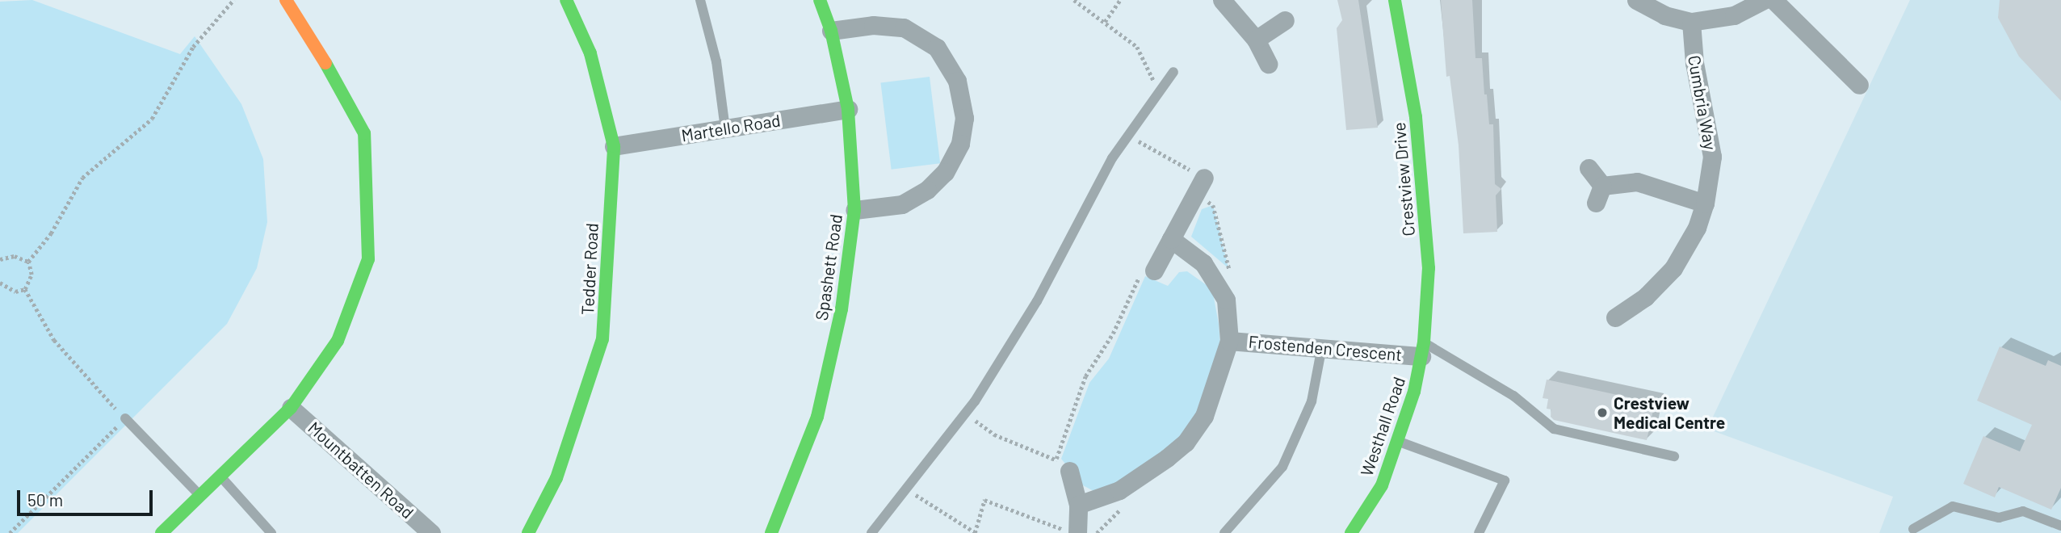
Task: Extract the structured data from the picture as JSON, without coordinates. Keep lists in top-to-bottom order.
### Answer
{
  "streets": {
    "street": [
      "Cumbria Way",
      "Martello Road",
      "Crestview Drive",
      "Spashett Road",
      "Tedder Road",
      "Frostenden Crescent",
      "Westhall Road",
      "Mountbatten Road"
    ]
  },
  "crossings": [
    ["Martello Road", "Spashett Road"],
    ["Martello Road", "Tedder Road"],
    ["Crestview Drive", "Frostenden Crescent"],
    ["Crestview Drive", "Westhall Road"],
    ["Frostenden Crescent", "Westhall Road"]
  ],
  "places": ["Crestview Medical Centre"],
  "scale_bar": "50 m"
}
